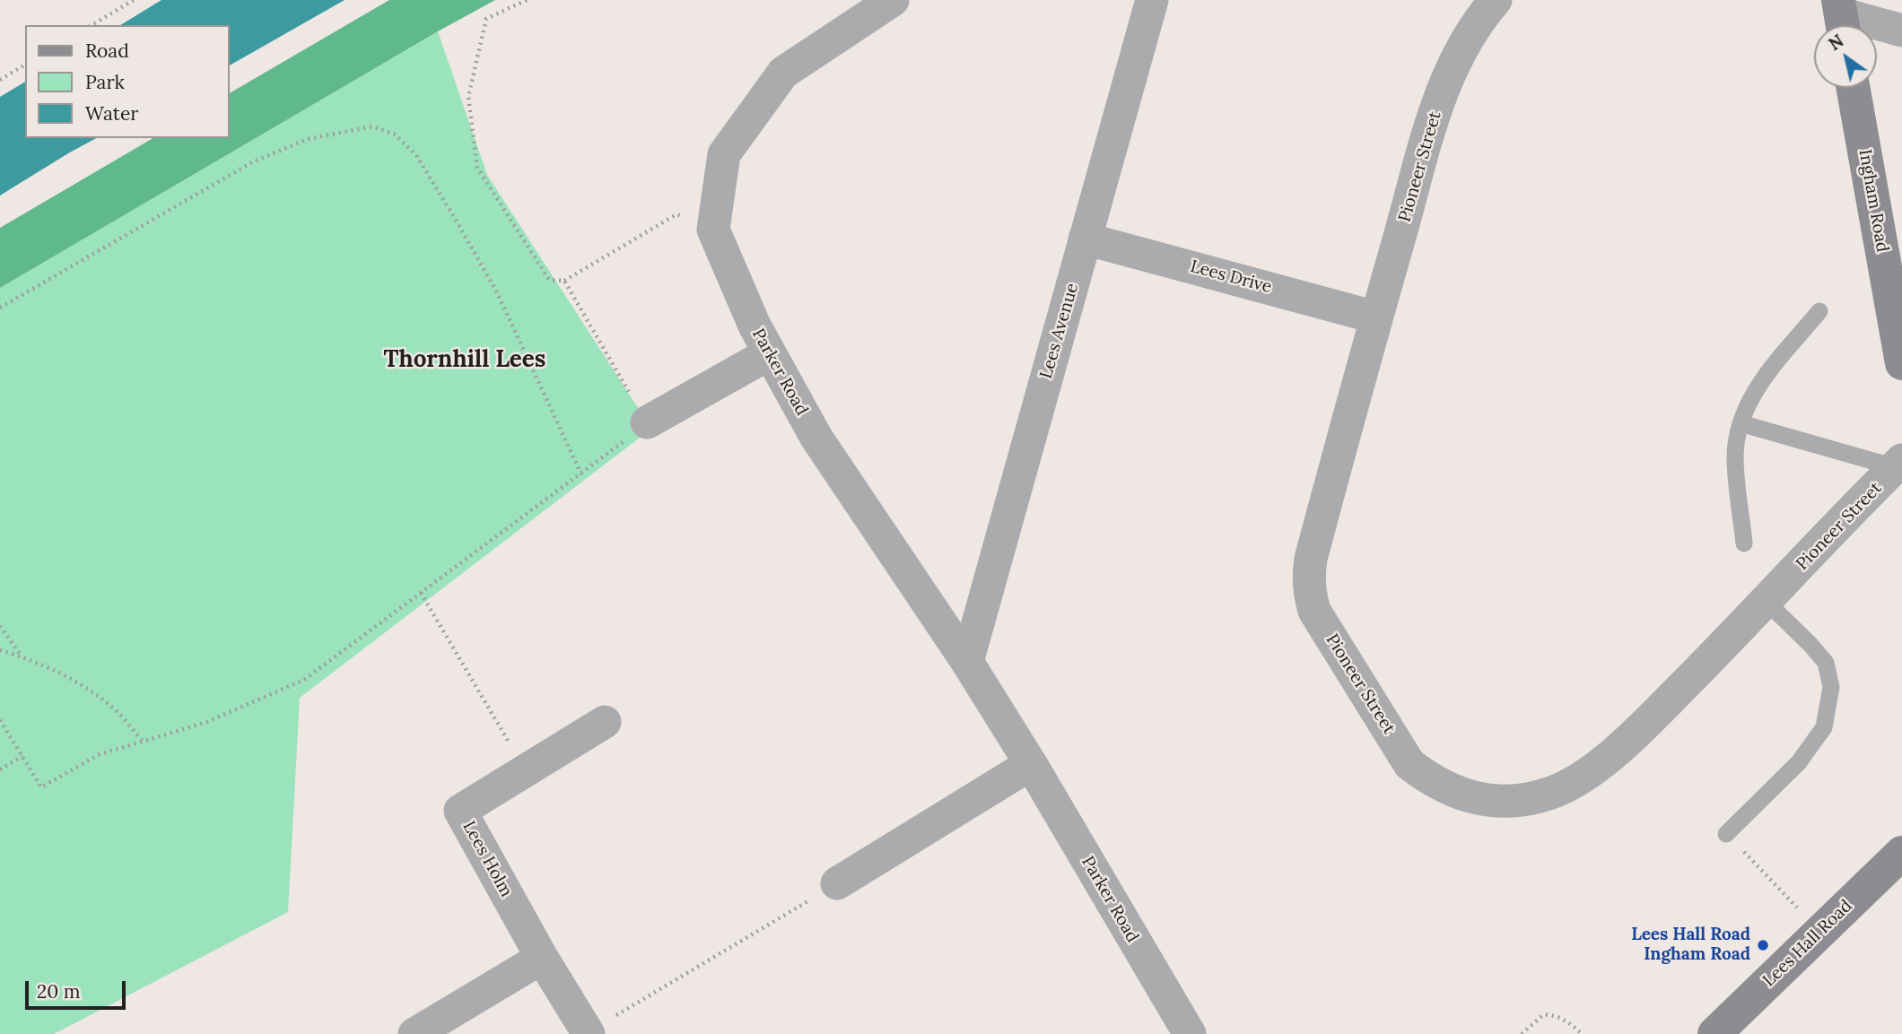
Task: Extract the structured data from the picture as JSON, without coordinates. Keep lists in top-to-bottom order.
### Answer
{
  "streets": {
    "street": [
      "Pioneer Street",
      "Ingham Road",
      "Lees Drive",
      "Lees Avenue",
      "Parker Road",
      "Lees Holm",
      "Lees Hall Road"
    ]
  },
  "crossings": [
    ["Pioneer Street", "Lees Drive"],
    ["Lees Drive", "Lees Avenue"],
    ["Lees Avenue", "Parker Road"]
  ],
  "districts": ["Thornhill Lees"],
  "places": ["Lees Hall Road Ingham Road"],
  "legend": ["Road", "Park", "Water"],
  "scale_bar": "20 m",
  "north": "top left"
}
